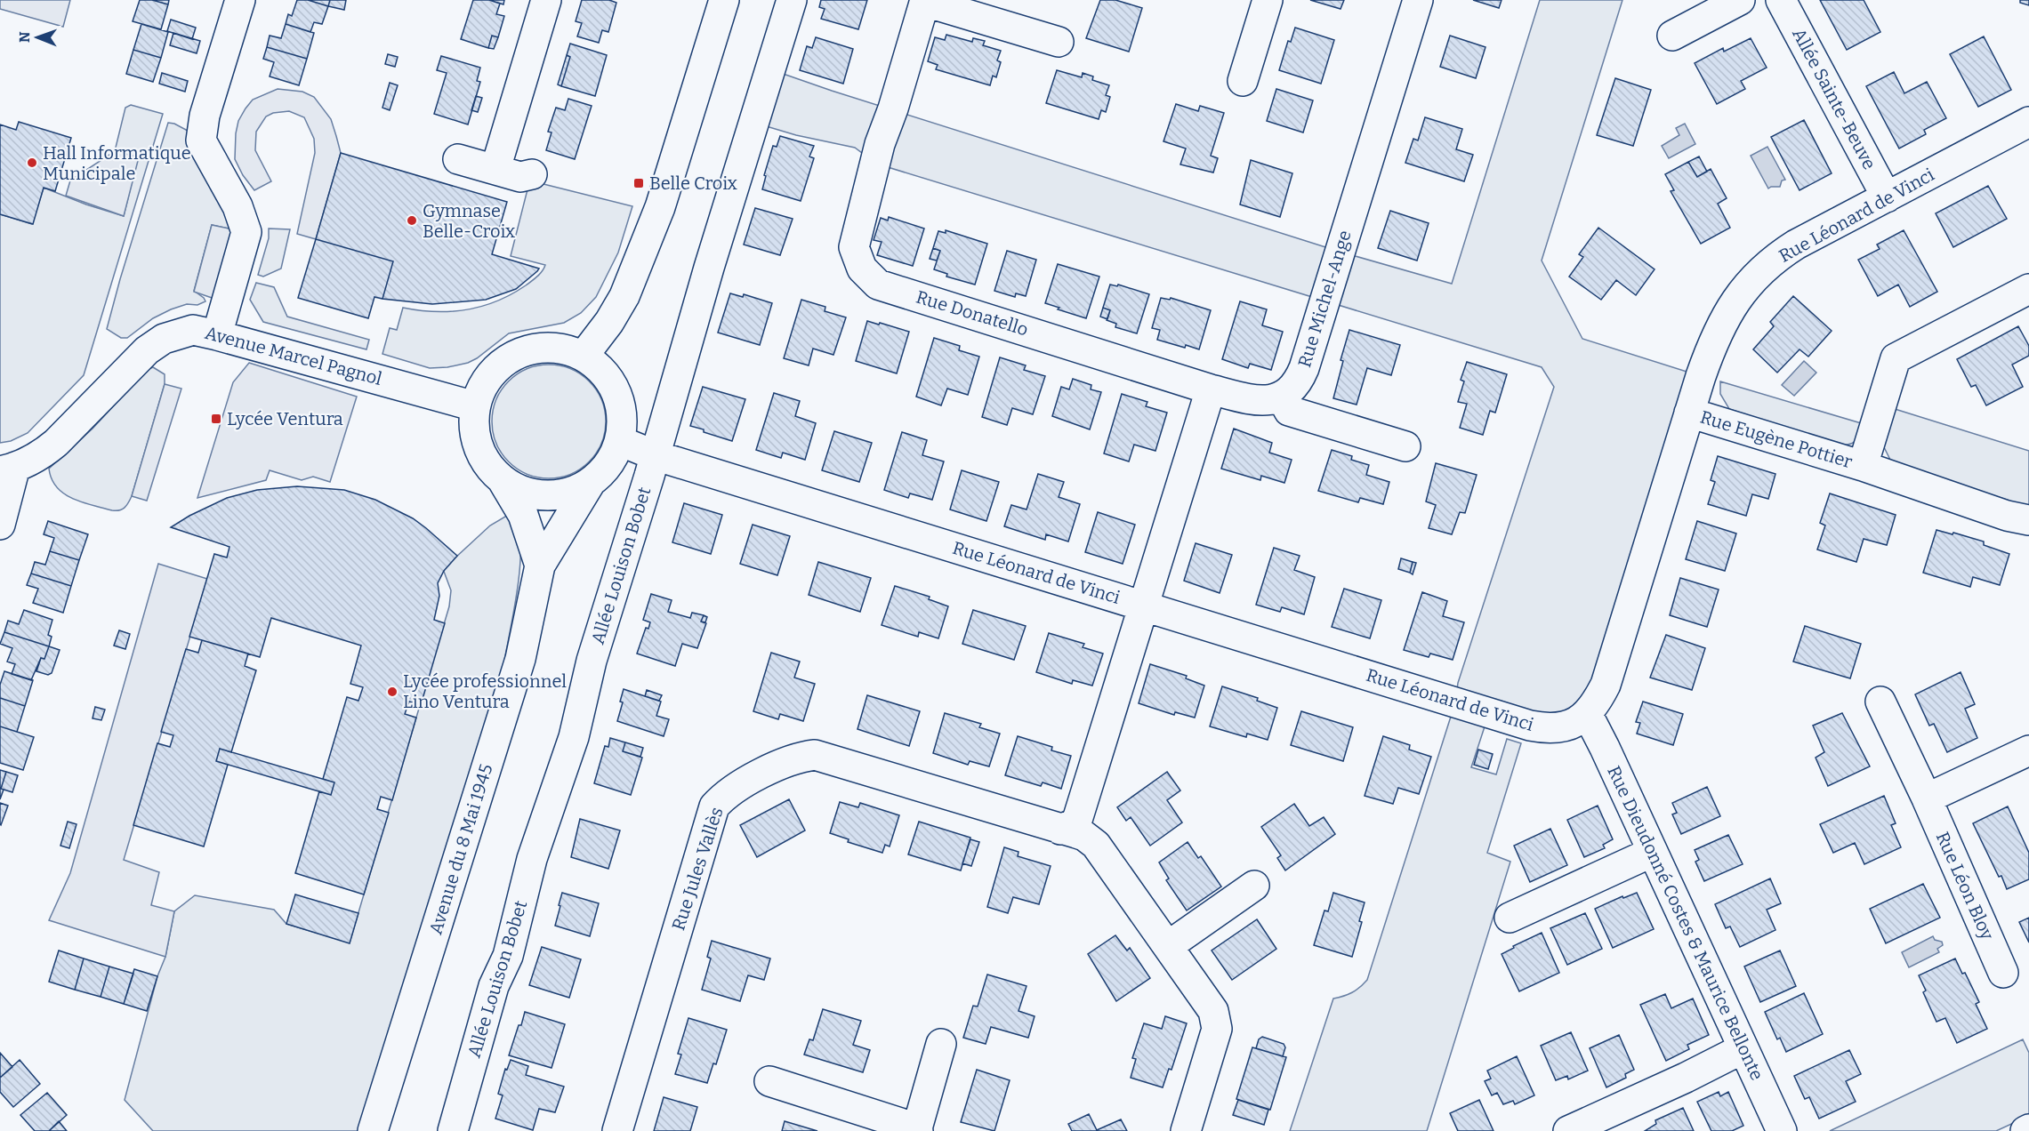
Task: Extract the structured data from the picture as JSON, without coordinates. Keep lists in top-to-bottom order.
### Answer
{
  "streets": {
    "street": [
      "Allée Sainte-Beuve",
      "Rue Léonard de Vinci",
      "Rue Michel-Ange",
      "Rue Donatello",
      "Avenue Marcel Pagnol",
      "Rue Eugène Pottier",
      "Allée Louison Bobet",
      "Avenue du 8 Mai 1945",
      "Rue Jules Vallès",
      "Rue Léon Bloy",
      "Rue Dieudonné Costes & Maurice Bellonte"
    ]
  },
  "crossings": [
    ["Allée Sainte-Beuve", "Rue Léonard de Vinci"],
    ["Rue Léonard de Vinci", "Avenue Marcel Pagnol"],
    ["Rue Léonard de Vinci", "Rue Eugène Pottier"],
    ["Rue Léonard de Vinci", "Allée Louison Bobet"],
    ["Rue Léonard de Vinci", "Rue Dieudonné Costes & Maurice Bellonte"]
  ],
  "places": {
    "other": ["Hall Informatique Municipale", "Gymnase Belle-Croix", "Lycée professionnel Lino Ventura"],
    "transit": ["Belle Croix", "Lycée Ventura"]
  },
  "north": "left"
}
